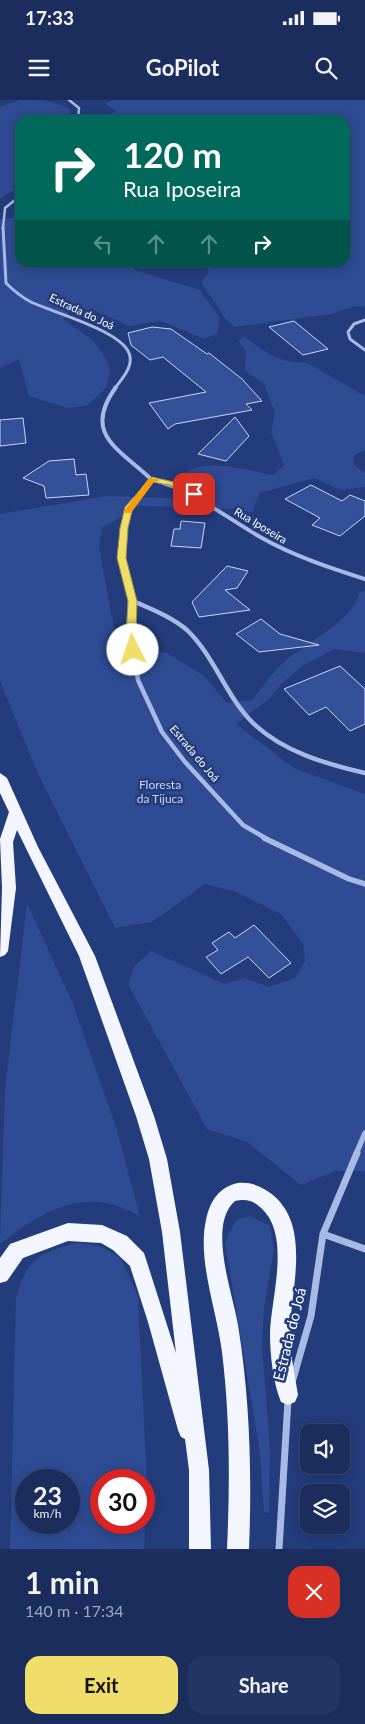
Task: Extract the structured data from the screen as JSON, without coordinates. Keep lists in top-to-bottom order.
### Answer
{
  "streets": {
    "street": ["Estrada do Joá", "Rua Iposeira"]
  },
  "crossings": [
    ["Estrada do Joá", "Rua Iposeira"]
  ],
  "parks": ["Floresta da Tijuca"],
  "page": {
    "status": "17:33",
    "header": "GoPilot",
    "turn": ["120 m", "Rua Iposeira"],
    "speed": "23 km/h",
    "limit": "30",
    "heading": ["1 min", "140 m · 17:34"],
    "buttons": ["Exit", "Share"]
  }
}
